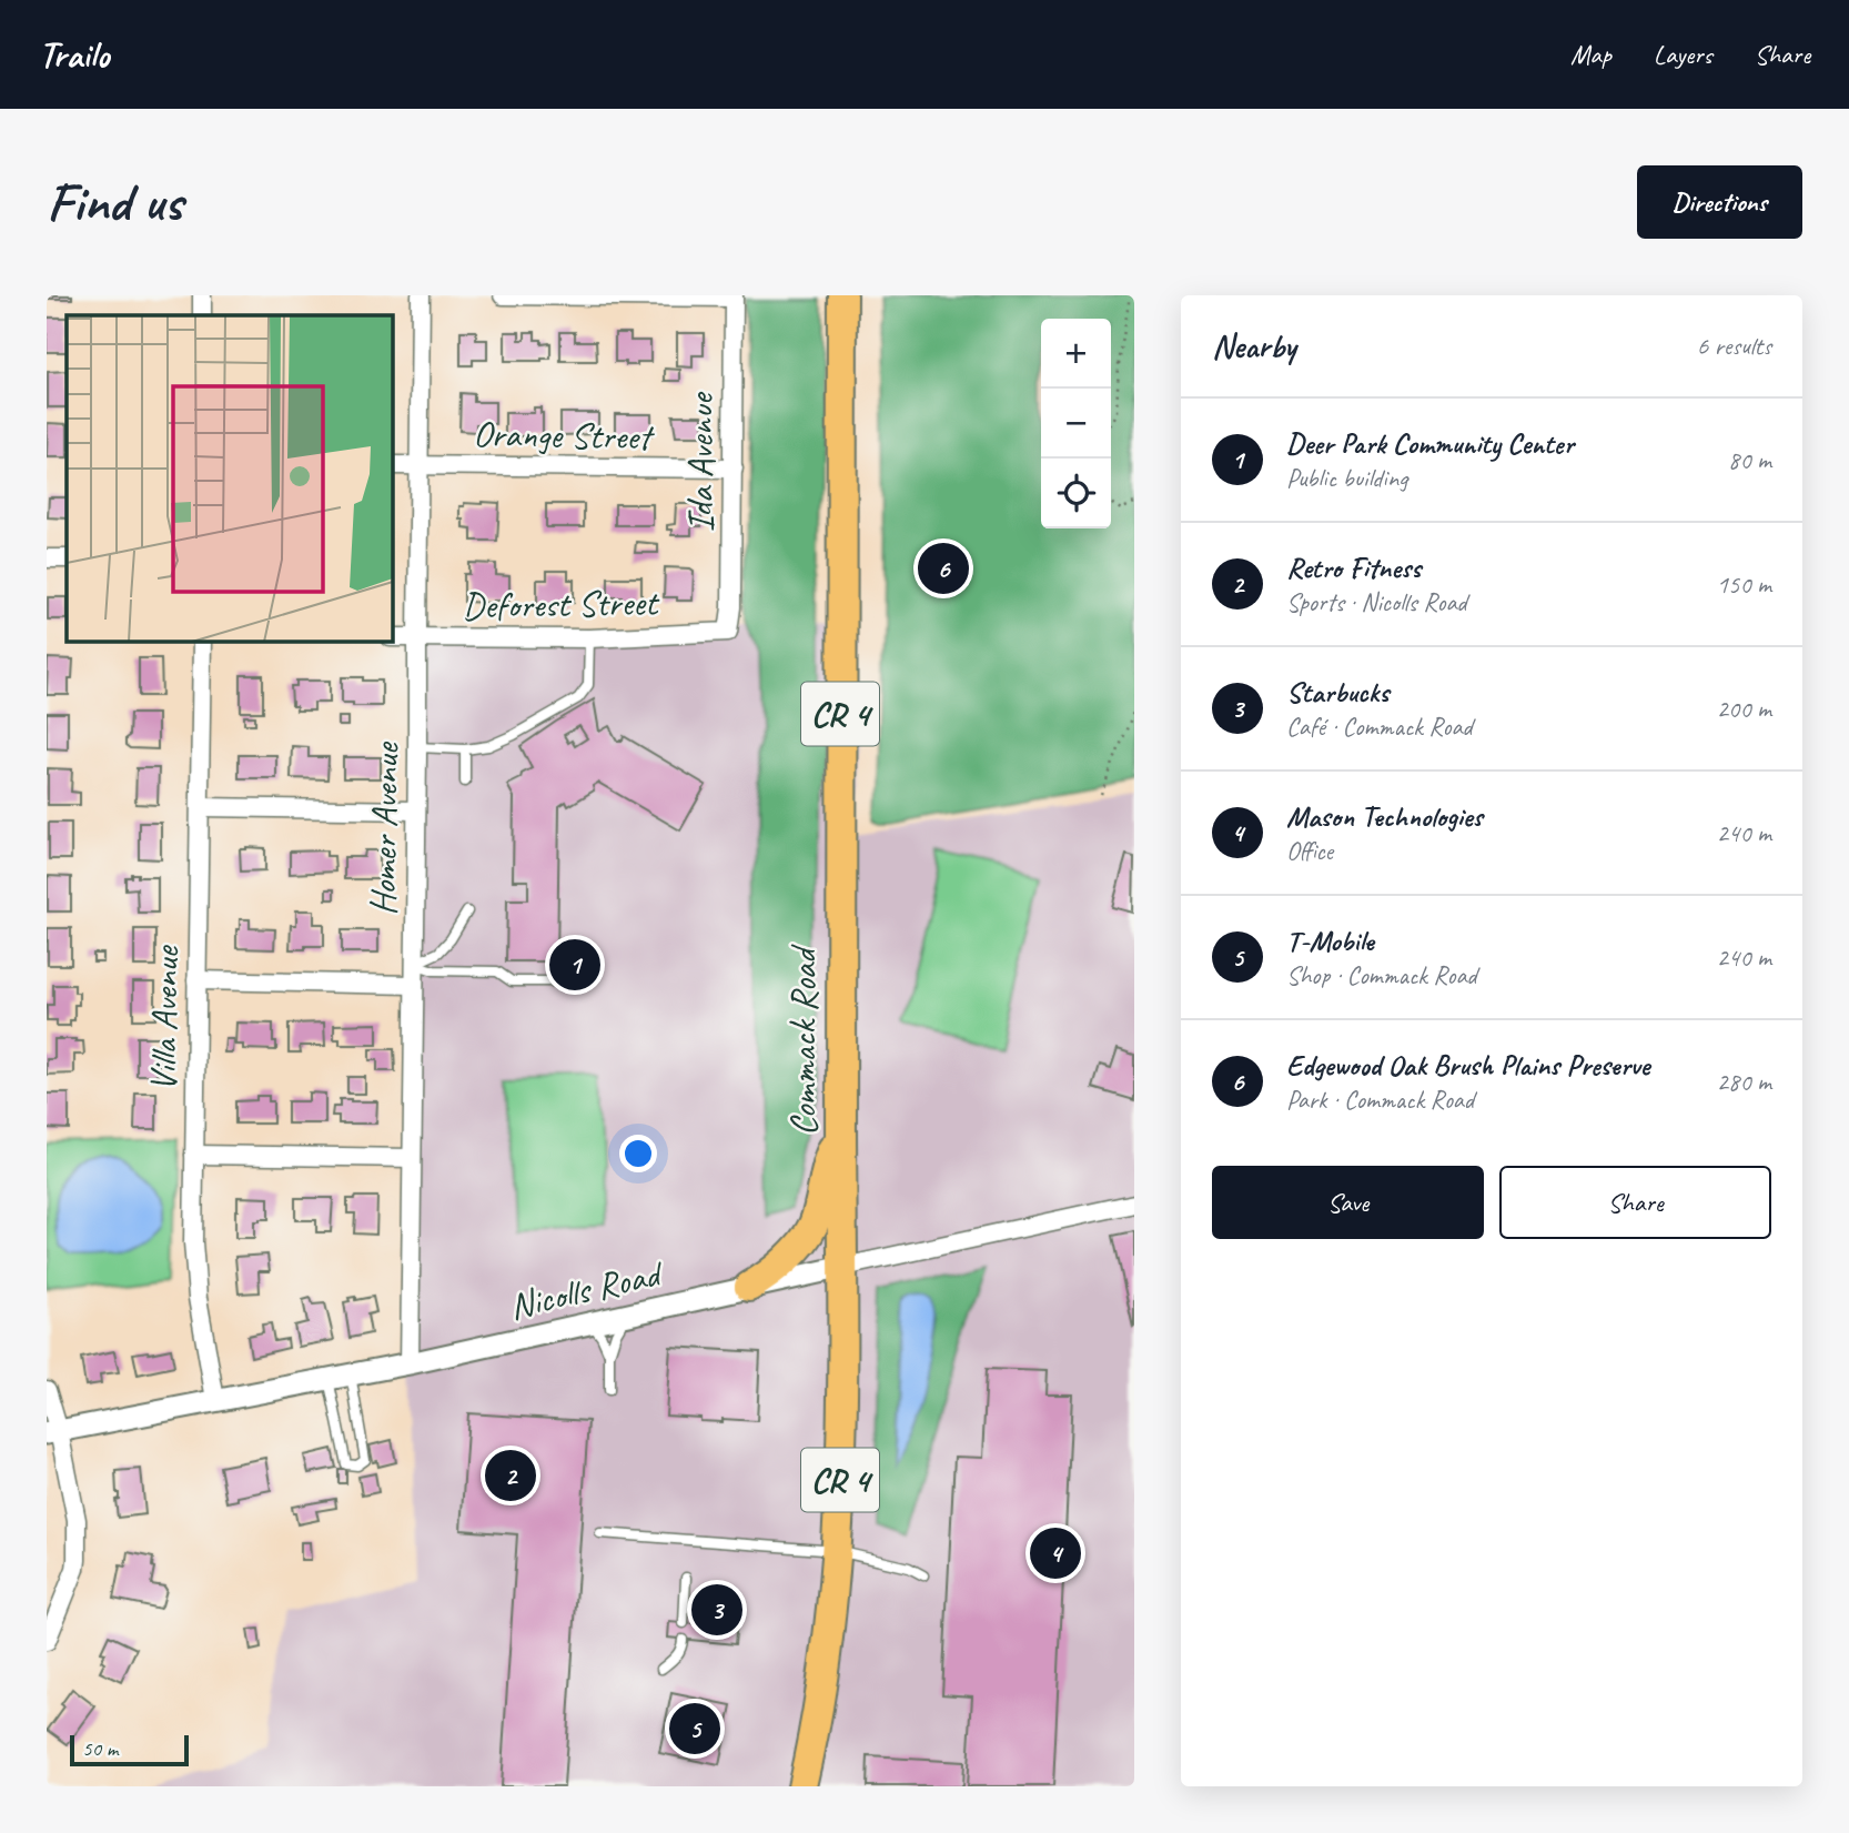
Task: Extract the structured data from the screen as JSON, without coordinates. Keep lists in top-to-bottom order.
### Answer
{
  "streets": {
    "main road": ["CR 4", "Commack Road"],
    "street": [
      "Orange Street",
      "Ida Avenue",
      "Deforest Street",
      "Homer Avenue",
      "Villa Avenue",
      "Nicolls Road"
    ]
  },
  "crossings": [
    ["Orange Street", "Ida Avenue"],
    ["Orange Street", "Homer Avenue"],
    ["Ida Avenue", "Deforest Street"],
    ["Deforest Street", "Homer Avenue"],
    ["Homer Avenue", "Nicolls Road"],
    ["Villa Avenue", "Nicolls Road"],
    ["Commack Road", "Nicolls Road"]
  ],
  "scale_bar": "50 m",
  "page": {
    "header": "Trailo",
    "nav": ["Map", "Layers", "Share"],
    "buttons": [
      "Directions",
      ["Save", "Share"]
    ],
    "title": "Find us",
    "heading": ["Nearby", "6 results"],
    "map_buttons": ["+", "−"],
    "list": [
      {
        "mark": "1",
        "name": "Deer Park Community Center",
        "note": "Public building",
        "value": "80 m"
      },
      {
        "mark": "2",
        "name": "Retro Fitness",
        "note": "Sports · Nicolls Road",
        "value": "150 m"
      },
      {
        "mark": "3",
        "name": "Starbucks",
        "note": "Café · Commack Road",
        "value": "200 m"
      },
      {
        "mark": "4",
        "name": "Mason Technologies",
        "note": "Office",
        "value": "240 m"
      },
      {
        "mark": "5",
        "name": "T-Mobile",
        "note": "Shop · Commack Road",
        "value": "240 m"
      },
      {
        "mark": "6",
        "name": "Edgewood Oak Brush Plains Preserve",
        "note": "Park · Commack Road",
        "value": "280 m"
      }
    ],
    "pins": [
      "6",
      "1",
      "2",
      "4",
      "3",
      "5"
    ],
    "scale": "50 m"
  }
}
